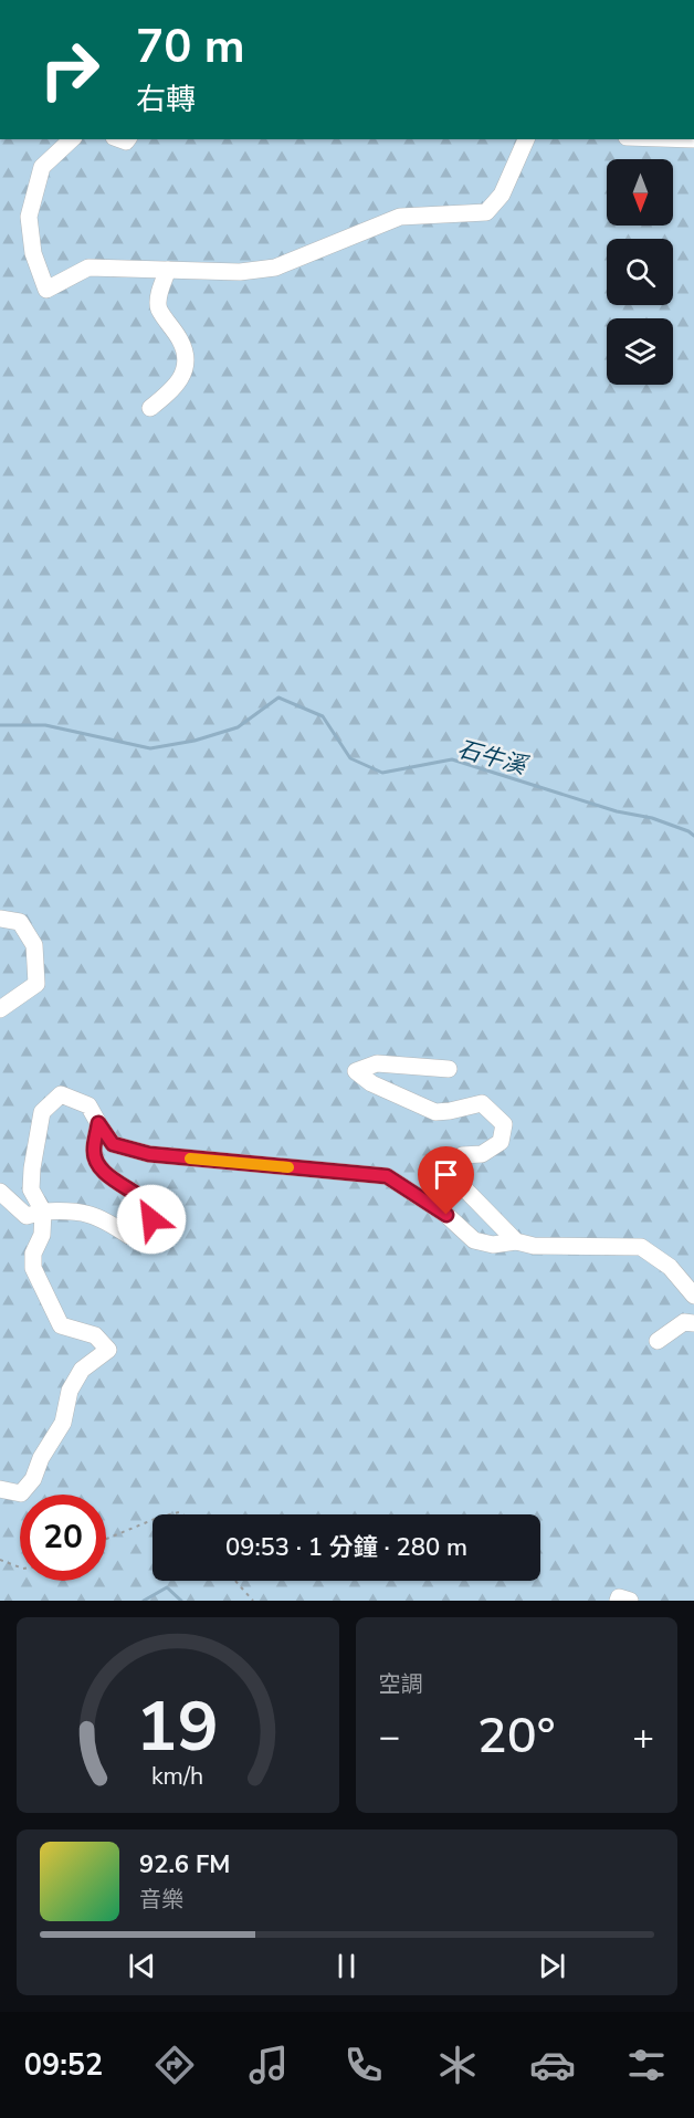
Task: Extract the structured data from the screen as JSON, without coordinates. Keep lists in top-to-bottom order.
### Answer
{
  "water": ["石牛溪"],
  "north": "bottom",
  "page": {
    "turn": ["70 m", "右轉"],
    "limit": "20",
    "trip": "09:53 · 1 分鐘 · 280 m",
    "tile": "空調",
    "heat": ["−", "20°", "+"],
    "song": ["92.6 FM", "音樂"],
    "tabs": "09:52",
    "gauge": ["19", "km/h"]
  }
}
